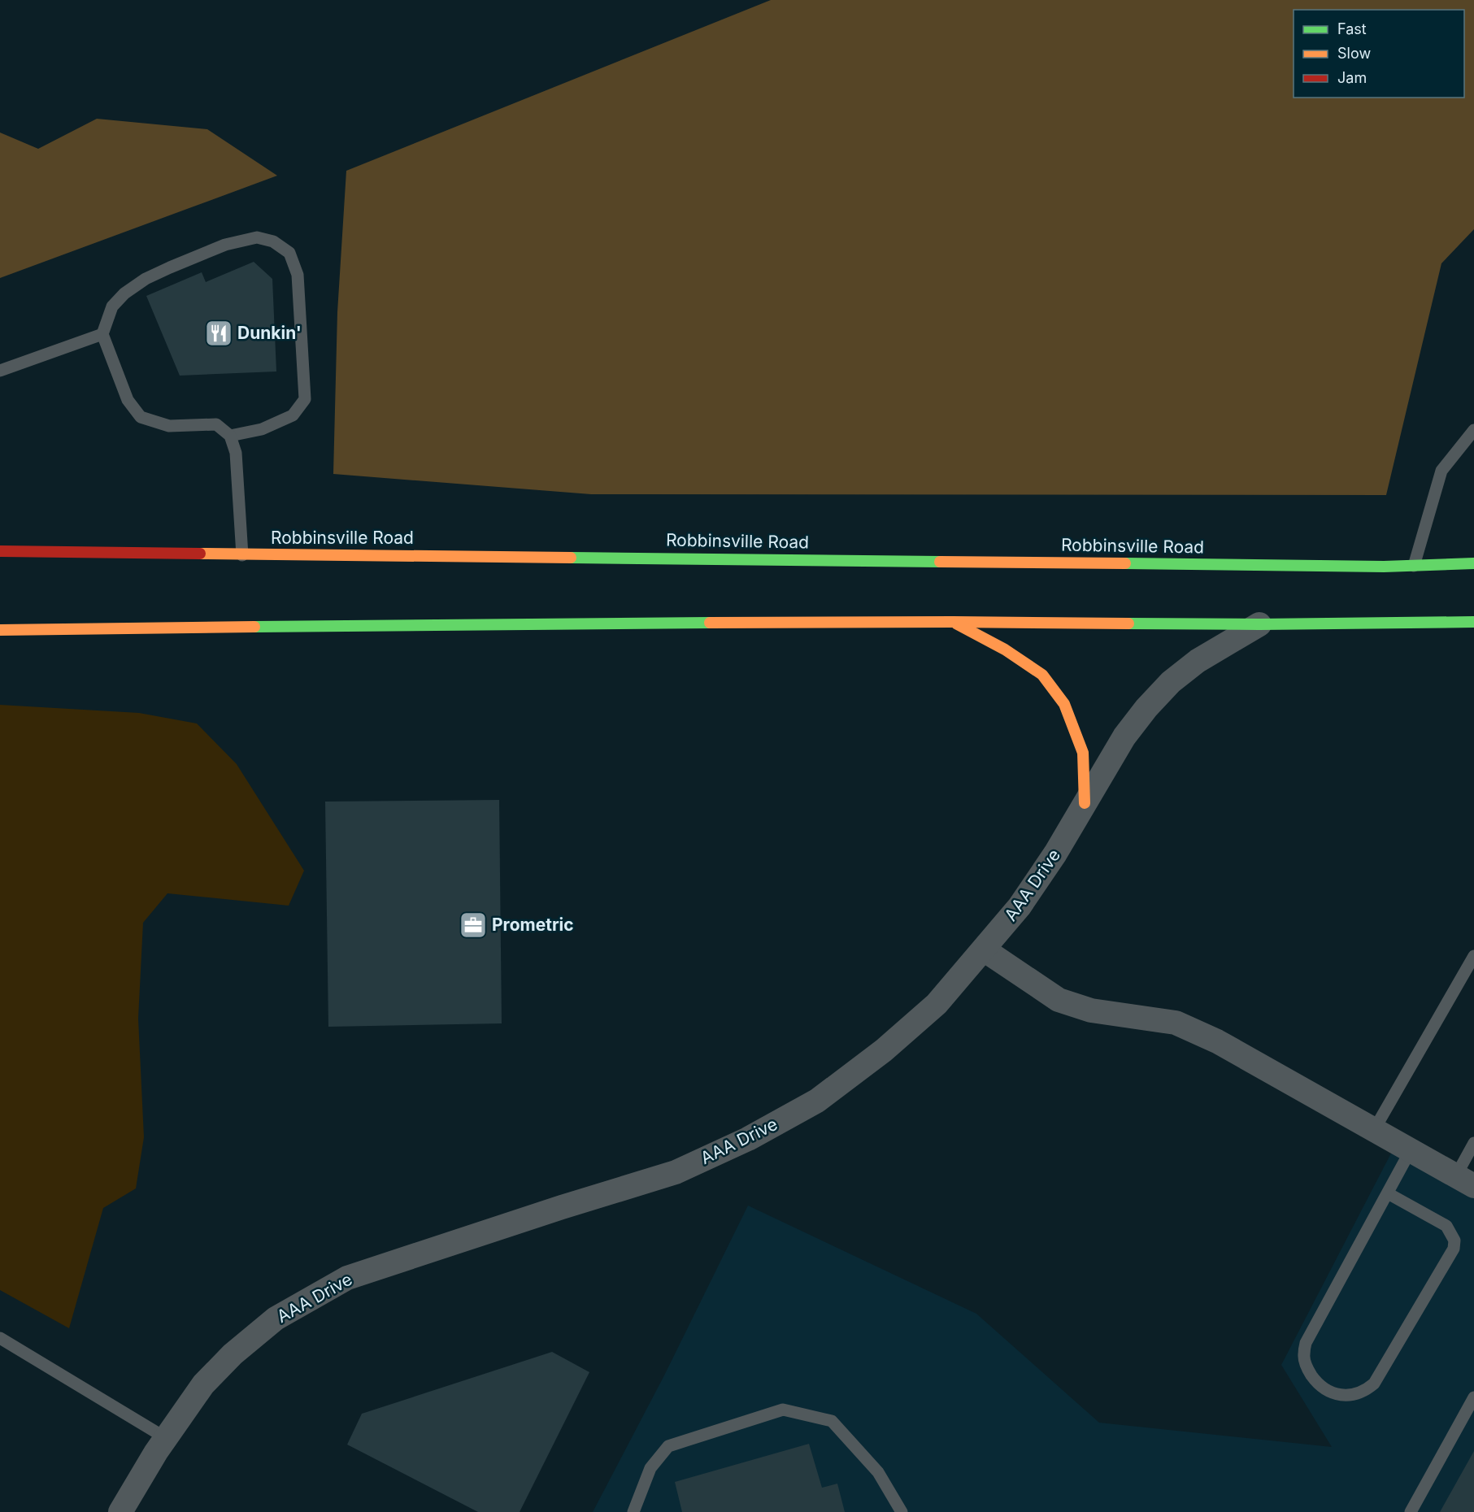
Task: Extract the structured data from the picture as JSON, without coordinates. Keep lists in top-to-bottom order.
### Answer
{
  "streets": {
    "highway": ["Robbinsville Road"],
    "street": ["AAA Drive"]
  },
  "places": {
    "restaurant": ["Dunkin'"],
    "office": ["Prometric"]
  },
  "legend": ["Fast", "Slow", "Jam"]
}
